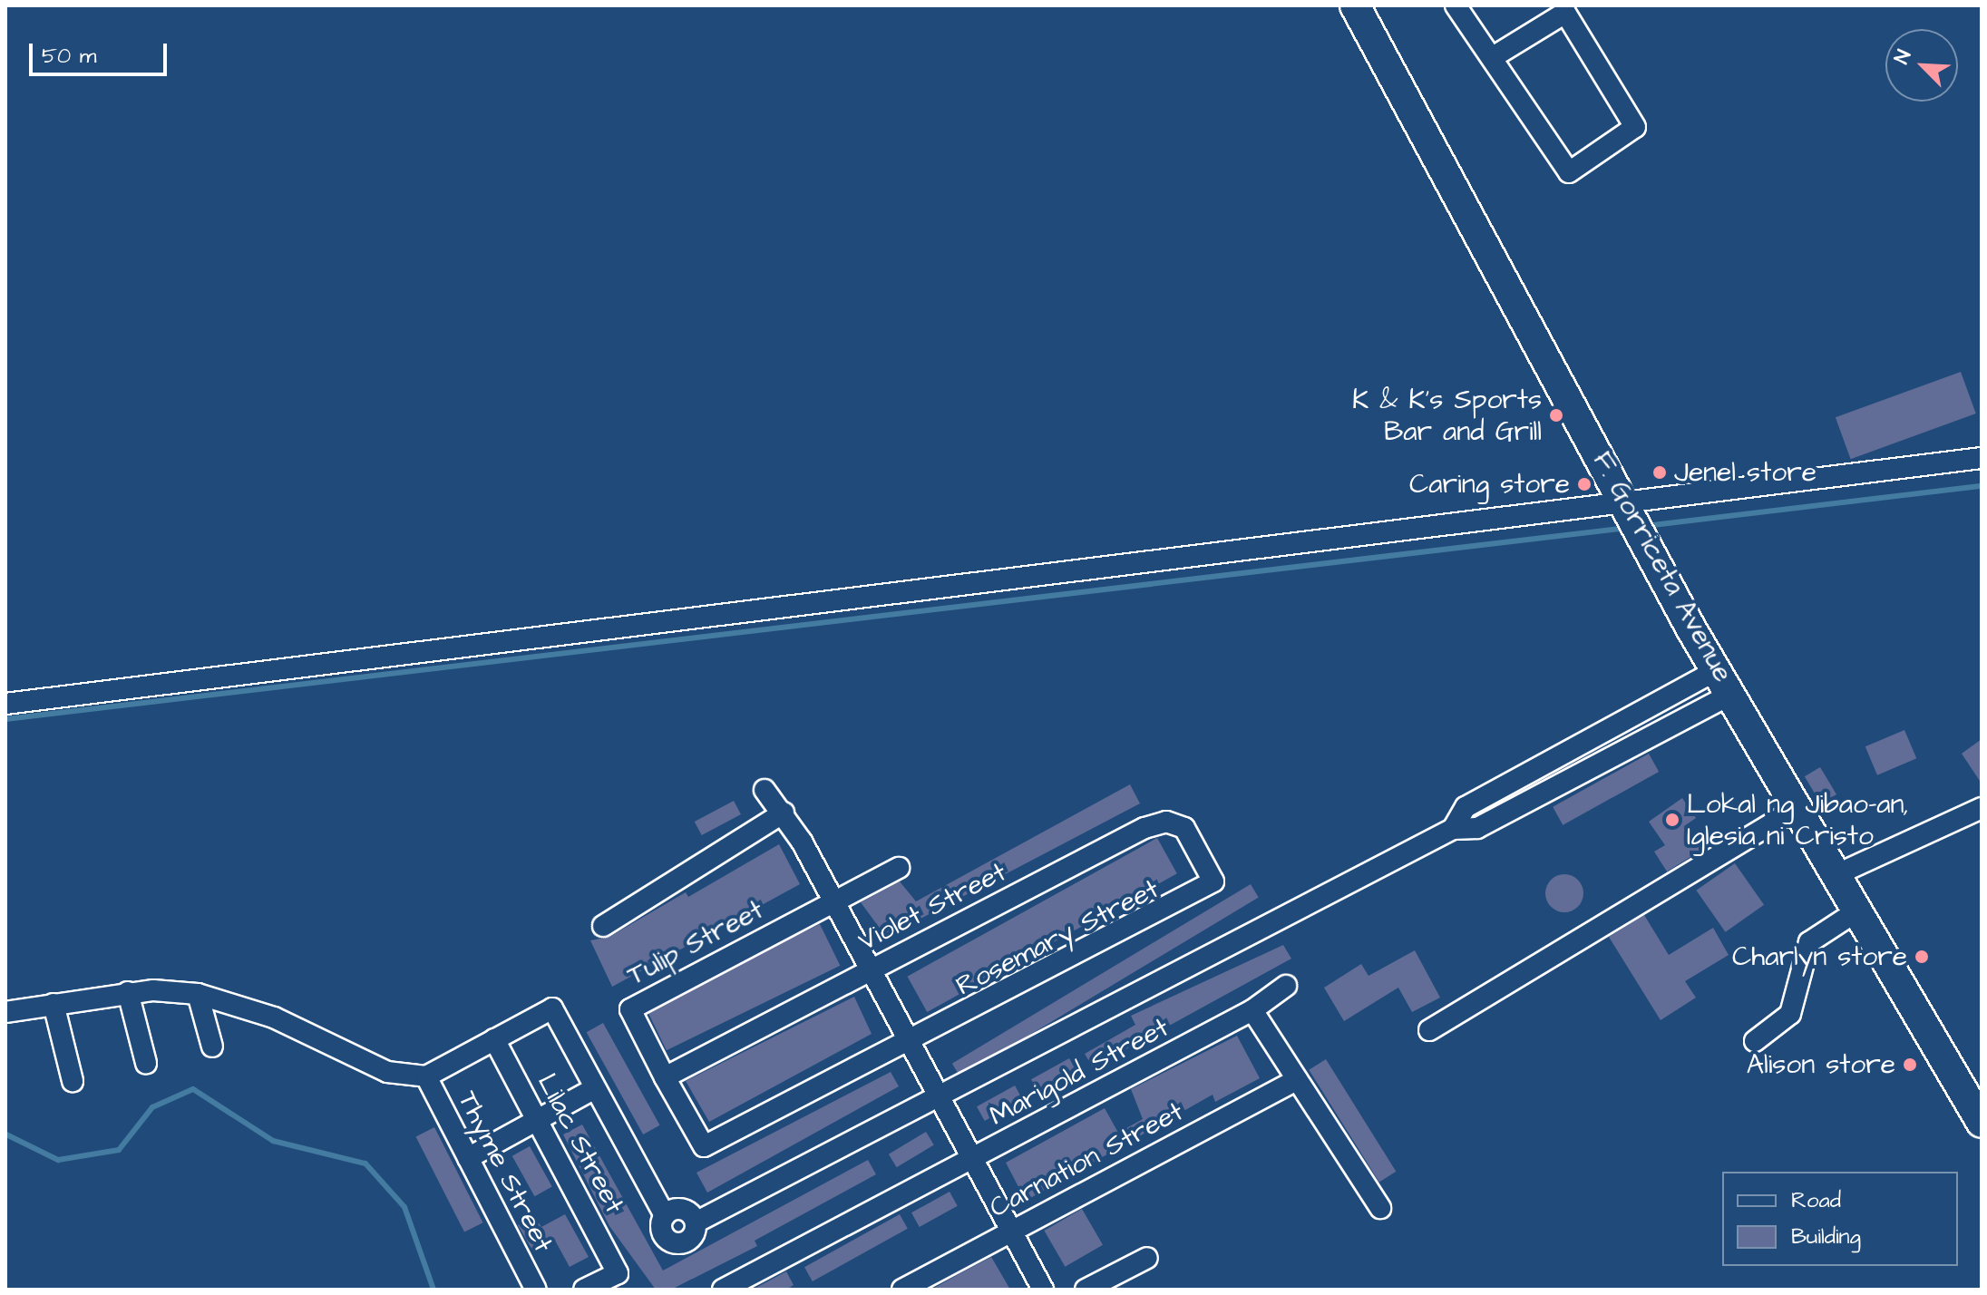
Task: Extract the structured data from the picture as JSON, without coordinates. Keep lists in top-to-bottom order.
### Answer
{
  "streets": {
    "main road": ["F. Gorriceta Avenue"],
    "street": [
      "Violet Street",
      "Rosemary Street",
      "Tulip Street",
      "Marigold Street",
      "Lilac Street",
      "Carnation Street",
      "Thyme Street"
    ]
  },
  "crossings": [
    ["Violet Street", "Rosemary Street"],
    ["Violet Street", "Tulip Street"],
    ["Rosemary Street", "Tulip Street"]
  ],
  "places": [
    "K & K's Sports Bar and Grill",
    "Jenel store",
    "Caring store",
    "Lokal ng Jibao-an, Iglesia ni Cristo",
    "Charlyn store",
    "Alison store"
  ],
  "legend": ["Road", "Building"],
  "scale_bar": "50 m",
  "north": "top left"
}
